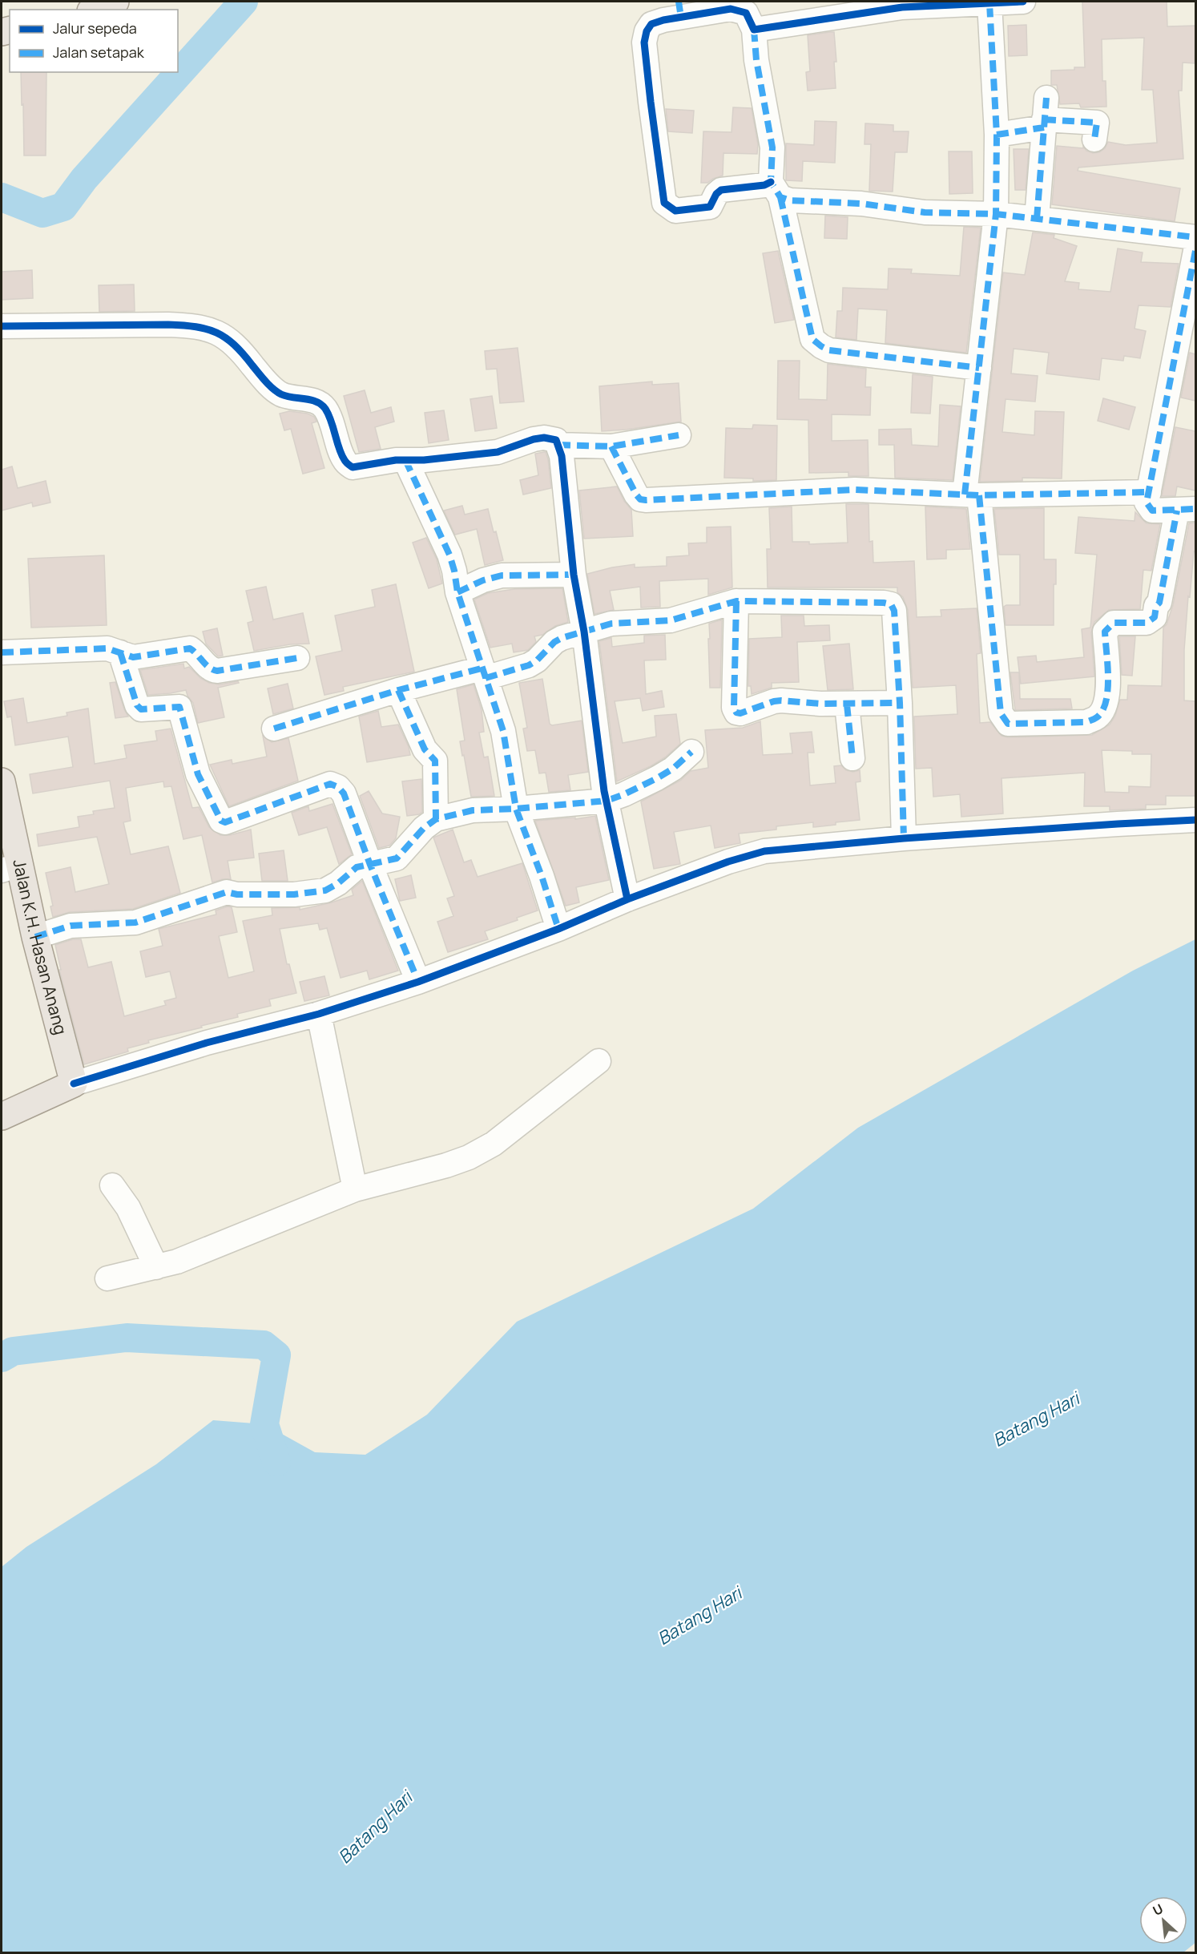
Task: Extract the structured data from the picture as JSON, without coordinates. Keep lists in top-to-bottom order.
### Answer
{
  "streets": {
    "main road": ["Jalan K.H. Hasan Anang"]
  },
  "water": ["Batang Hari"],
  "legend": ["Jalur sepeda", "Jalan setapak"],
  "north": "top left"
}
